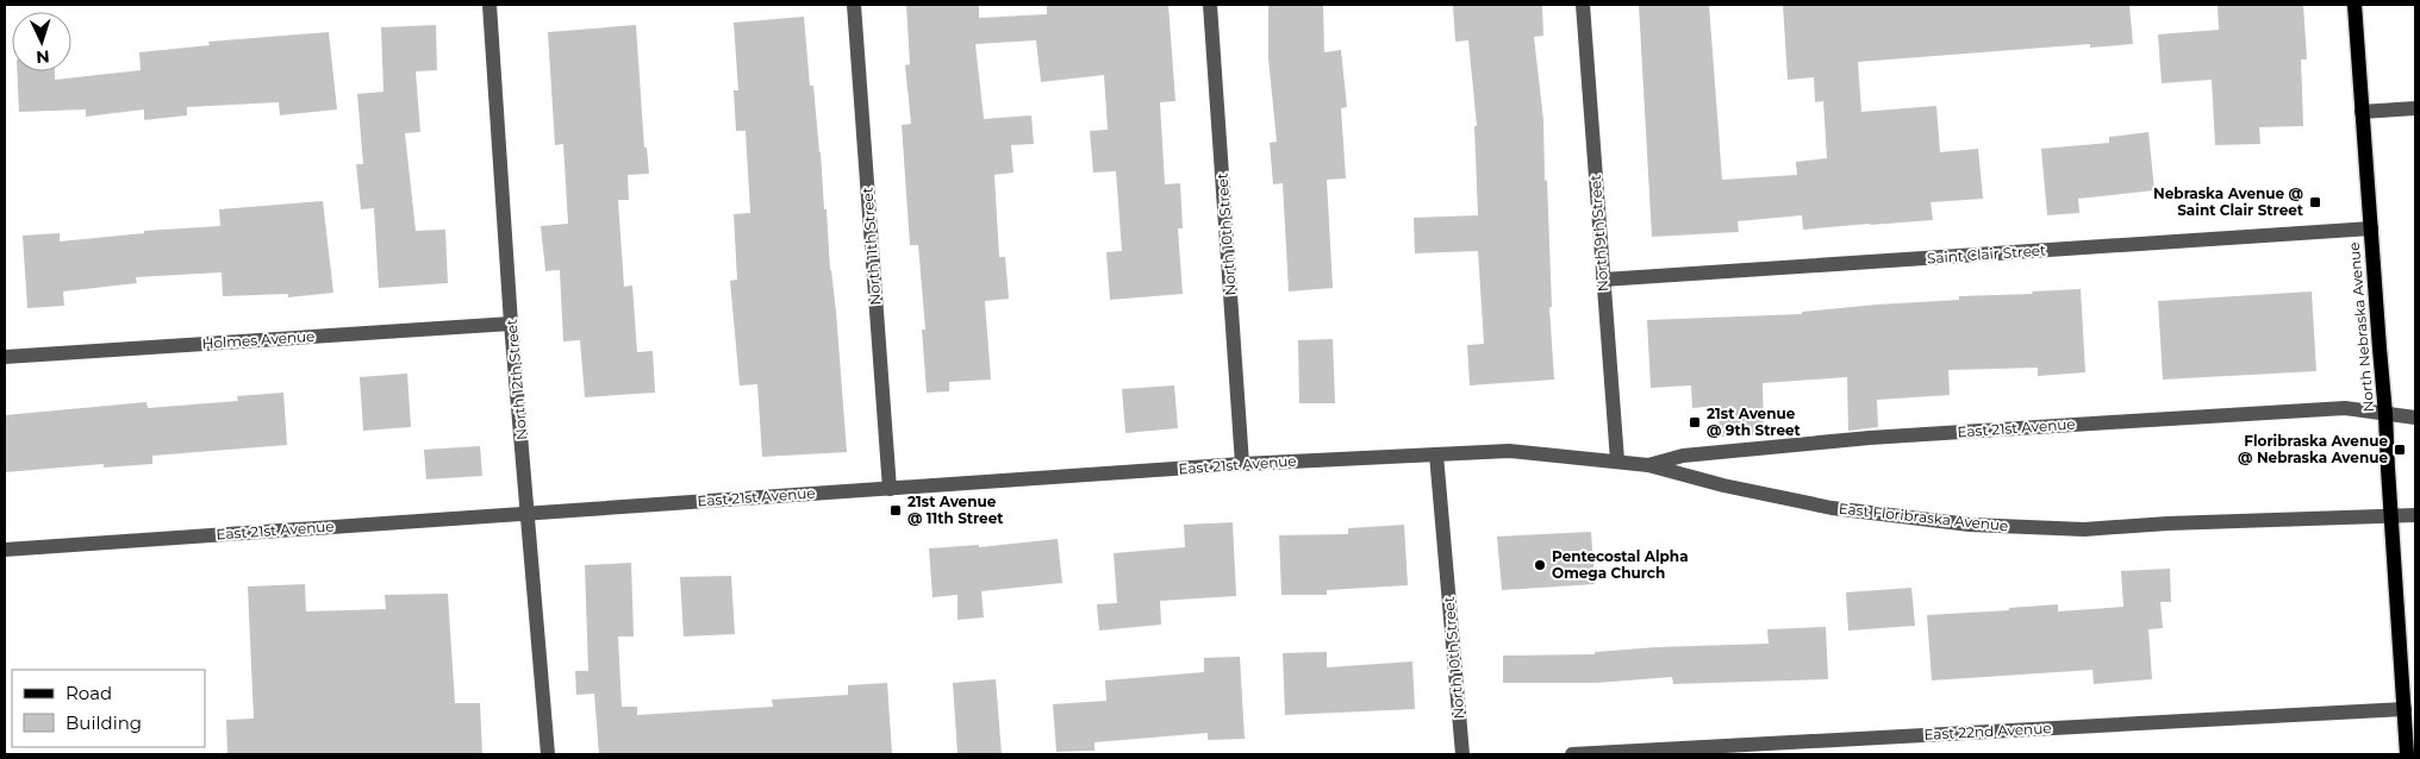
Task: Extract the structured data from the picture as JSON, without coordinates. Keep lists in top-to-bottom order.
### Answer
{
  "streets": {
    "main road": ["North Nebraska Avenue"],
    "street": [
      "North 9th Street",
      "North 10th Street",
      "North 11th Street",
      "Saint Clair Street",
      "Holmes Avenue",
      "North 12th Street",
      "East 21st Avenue",
      "East Floribraska Avenue",
      "East 22nd Avenue"
    ]
  },
  "crossings": [
    ["North 9th Street", "Saint Clair Street"],
    ["North 9th Street", "East Floribraska Avenue"],
    ["North 10th Street", "East 21st Avenue"],
    ["North 11th Street", "East 21st Avenue"],
    ["Saint Clair Street", "North Nebraska Avenue"],
    ["North Nebraska Avenue", "East 21st Avenue"],
    ["North Nebraska Avenue", "East Floribraska Avenue"],
    ["North Nebraska Avenue", "East 22nd Avenue"],
    ["Holmes Avenue", "North 12th Street"],
    ["North 12th Street", "East 21st Avenue"],
    ["East 21st Avenue", "East Floribraska Avenue"]
  ],
  "places": {
    "transit": [
      "Nebraska Avenue @ Saint Clair Street",
      "21st Avenue @ 9th Street",
      "Floribraska Avenue @ Nebraska Avenue",
      "21st Avenue @ 11th Street"
    ],
    "other": ["Pentecostal Alpha Omega Church"]
  },
  "legend": ["Road", "Building"],
  "north": "bottom"
}
